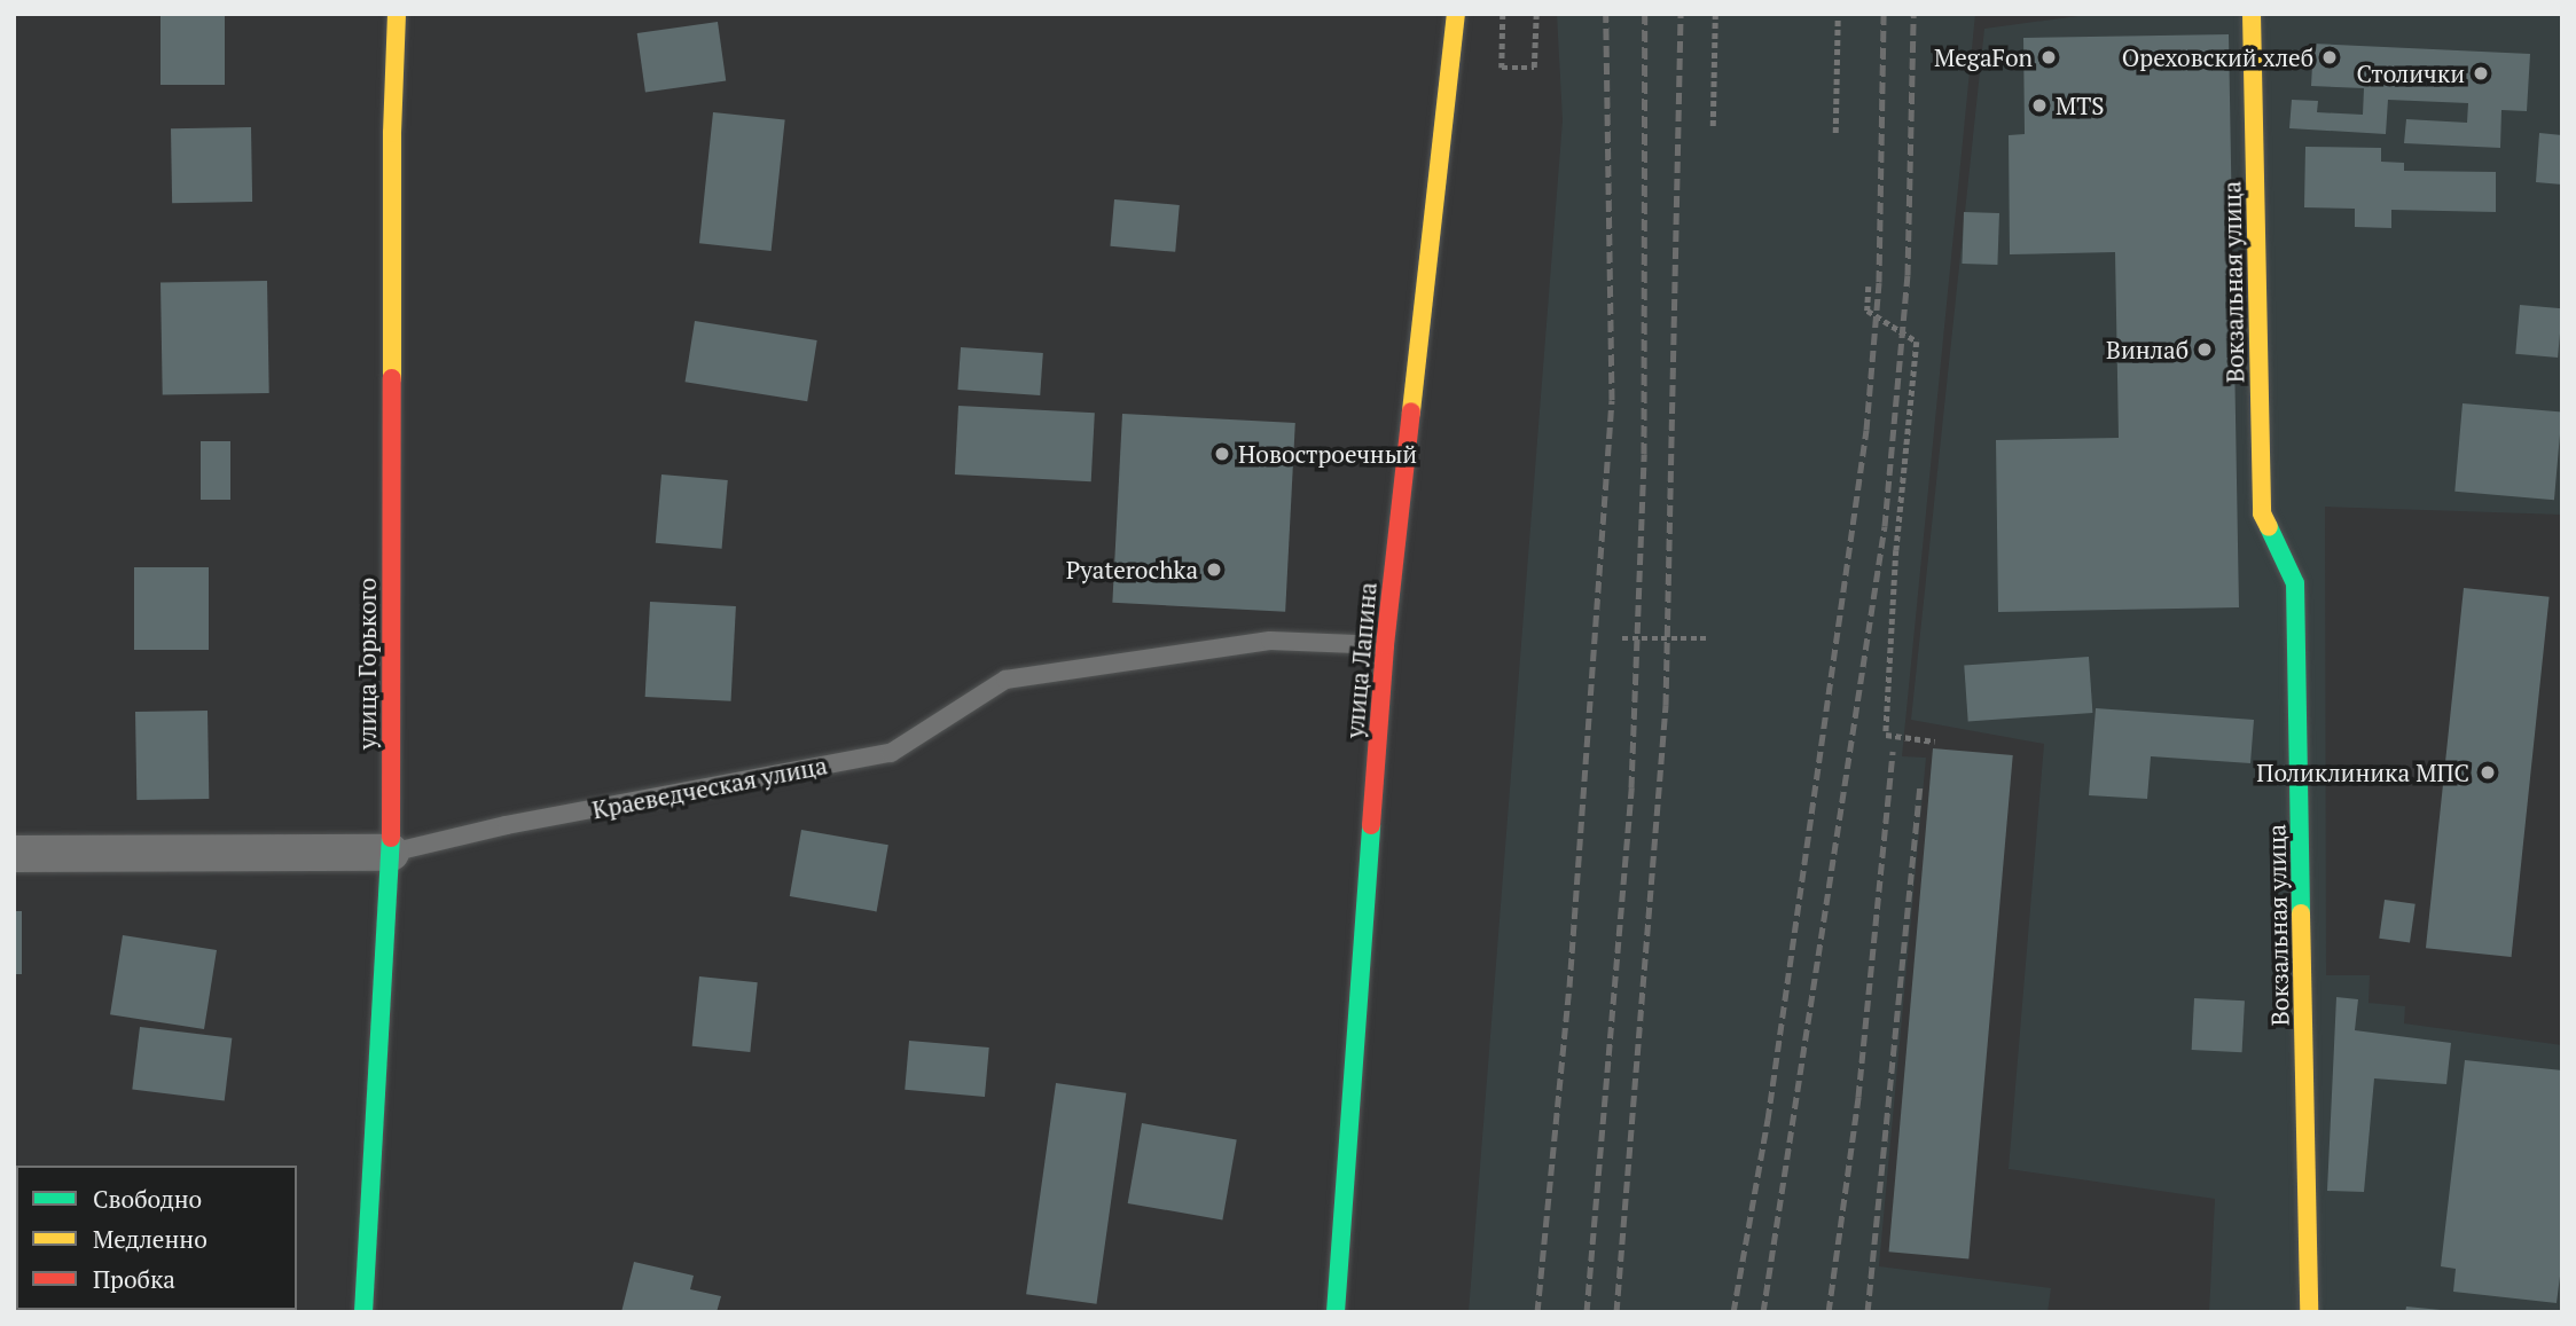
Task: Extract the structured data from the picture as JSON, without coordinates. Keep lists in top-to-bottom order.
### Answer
{
  "streets": {
    "street": [
      "Вокзальная улица",
      "улица Лапина",
      "улица Горького",
      "Краеведческая улица"
    ]
  },
  "crossings": [
    ["улица Лапина", "Краеведческая улица"],
    ["улица Горького", "Краеведческая улица"]
  ],
  "places": [
    "MegaFon",
    "Ореховский хлеб",
    "Столички",
    "MTS",
    "Винлаб",
    "Новостроечный",
    "Pyaterochka",
    "Поликлиника МПС"
  ],
  "legend": ["Свободно", "Медленно", "Пробка"]
}
